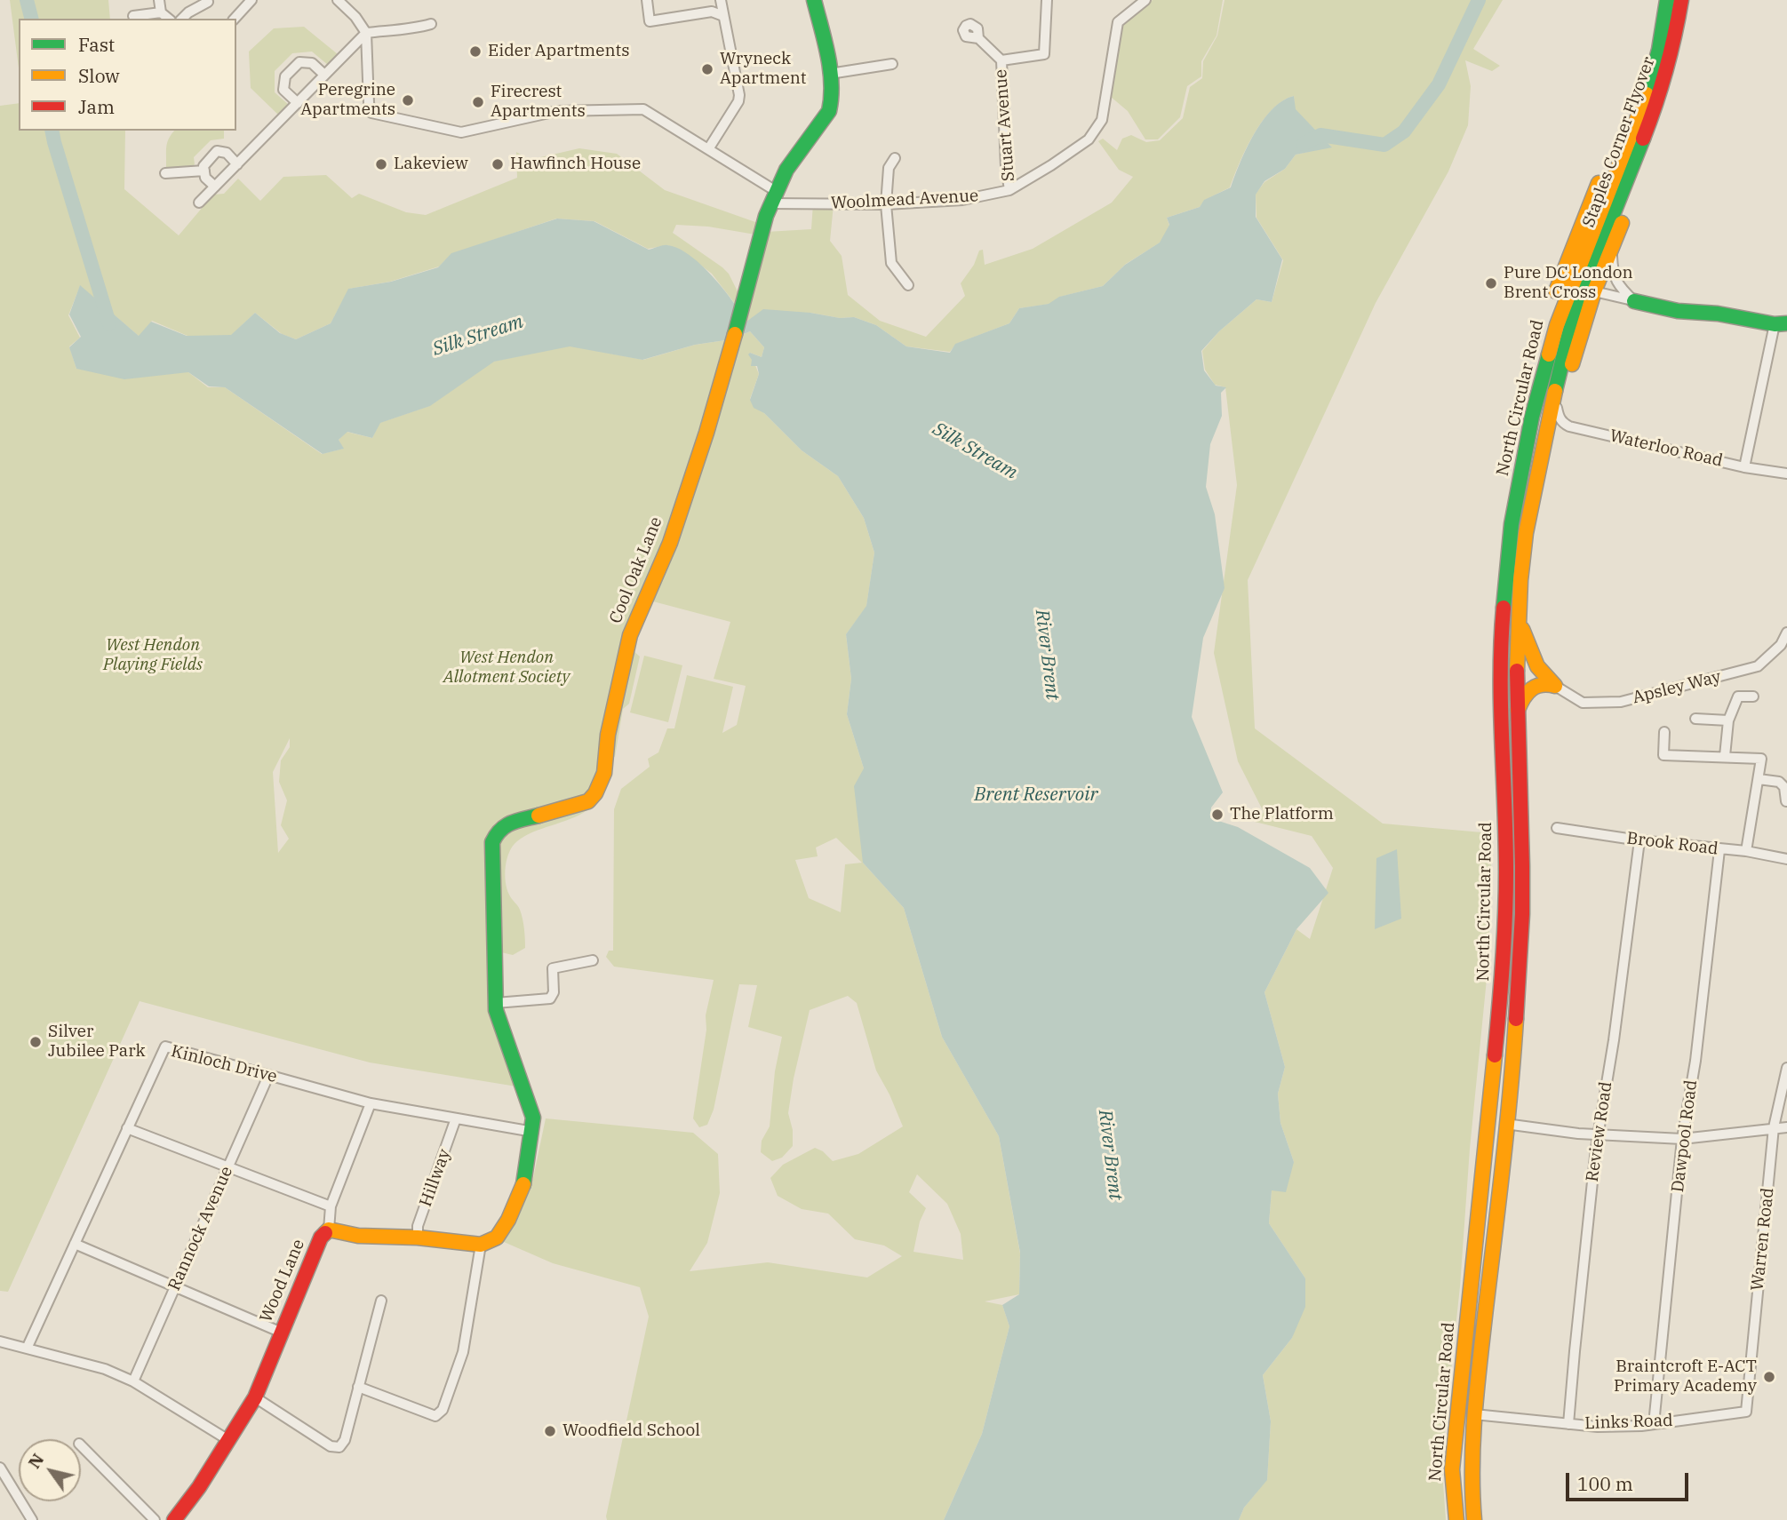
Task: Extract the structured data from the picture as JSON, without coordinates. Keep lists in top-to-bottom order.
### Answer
{
  "streets": {
    "main road": [
      "Staples Corner Flyover",
      "North Circular Road",
      "Cool Oak Lane",
      "Wood Lane"
    ],
    "street": [
      "Stuart Avenue",
      "Woolmead Avenue",
      "Waterloo Road",
      "Apsley Way",
      "Brook Road",
      "Kinloch Drive",
      "Review Road",
      "Dawpool Road",
      "Hillway",
      "Rannock Avenue",
      "Warren Road",
      "Links Road"
    ]
  },
  "crossings": [
    ["Stuart Avenue", "Woolmead Avenue"],
    ["Staples Corner Flyover", "North Circular Road"],
    ["Woolmead Avenue", "Cool Oak Lane"],
    ["North Circular Road", "Links Road"],
    ["Cool Oak Lane", "Kinloch Drive"],
    ["Cool Oak Lane", "Wood Lane"],
    ["Brook Road", "Review Road"],
    ["Brook Road", "Dawpool Road"],
    ["Kinloch Drive", "Hillway"],
    ["Kinloch Drive", "Rannock Avenue"],
    ["Review Road", "Links Road"],
    ["Dawpool Road", "Links Road"],
    ["Hillway", "Wood Lane"],
    ["Warren Road", "Links Road"]
  ],
  "water": ["Silk Stream", "River Brent", "Brent Reservoir"],
  "parks": ["West Hendon Playing Fields", "West Hendon Allotment Society"],
  "places": [
    "Eider Apartments",
    "Wryneck Apartment",
    "Peregrine Apartments",
    "Firecrest Apartments",
    "Lakeview",
    "Hawfinch House",
    "Pure DC London Brent Cross",
    "The Platform",
    "Silver Jubilee Park",
    "Braintcroft E-ACT Primary Academy",
    "Woodfield School"
  ],
  "legend": ["Fast", "Slow", "Jam"],
  "scale_bar": "100 m",
  "north": "top left"
}
